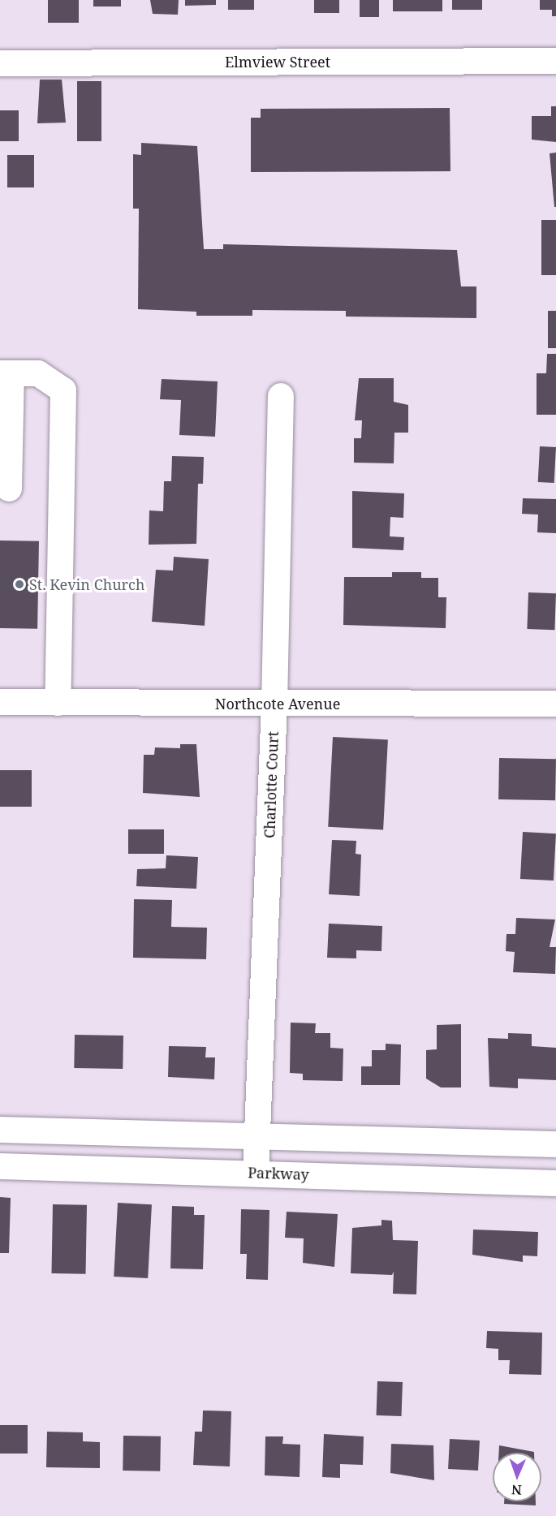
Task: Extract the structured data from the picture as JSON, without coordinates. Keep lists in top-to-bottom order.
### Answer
{
  "streets": {
    "street": [
      "Elmview Street",
      "Northcote Avenue",
      "Charlotte Court",
      "Parkway"
    ]
  },
  "crossings": [
    ["Northcote Avenue", "Charlotte Court"],
    ["Charlotte Court", "Parkway"]
  ],
  "places": ["St. Kevin Church"],
  "north": "bottom"
}
